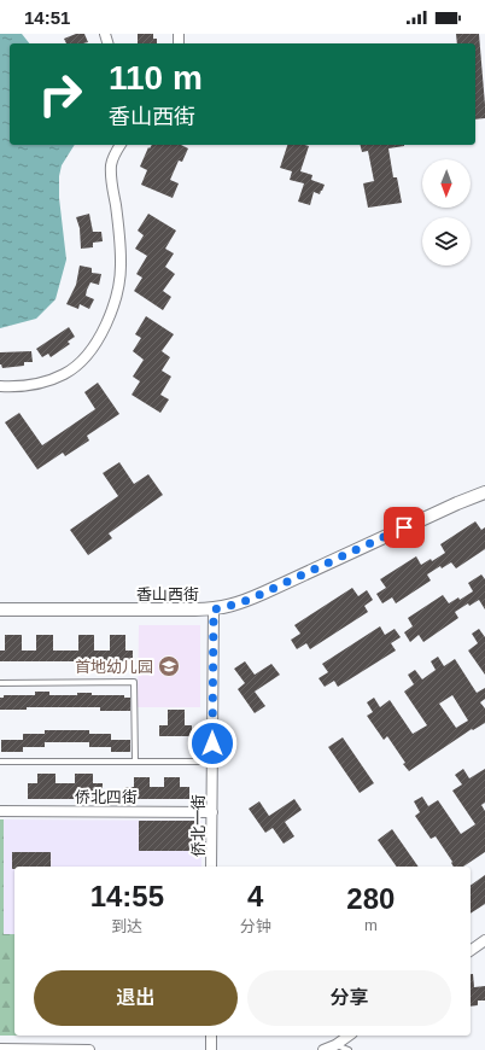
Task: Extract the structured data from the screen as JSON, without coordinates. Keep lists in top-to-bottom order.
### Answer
{
  "streets": {
    "street": ["香山西街", "侨北四街", "侨北一街"]
  },
  "crossings": [
    ["香山西街", "侨北一街"],
    ["侨北四街", "侨北一街"]
  ],
  "places": {
    "school or university": ["首地幼儿园"]
  },
  "north": "bottom",
  "page": {
    "status": "14:51",
    "turn": ["110 m", "香山西街"],
    "eta": [
      "14:55",
      "到达",
      "4",
      "分钟",
      "280",
      "m"
    ],
    "buttons": ["退出", "分享"]
  }
}
